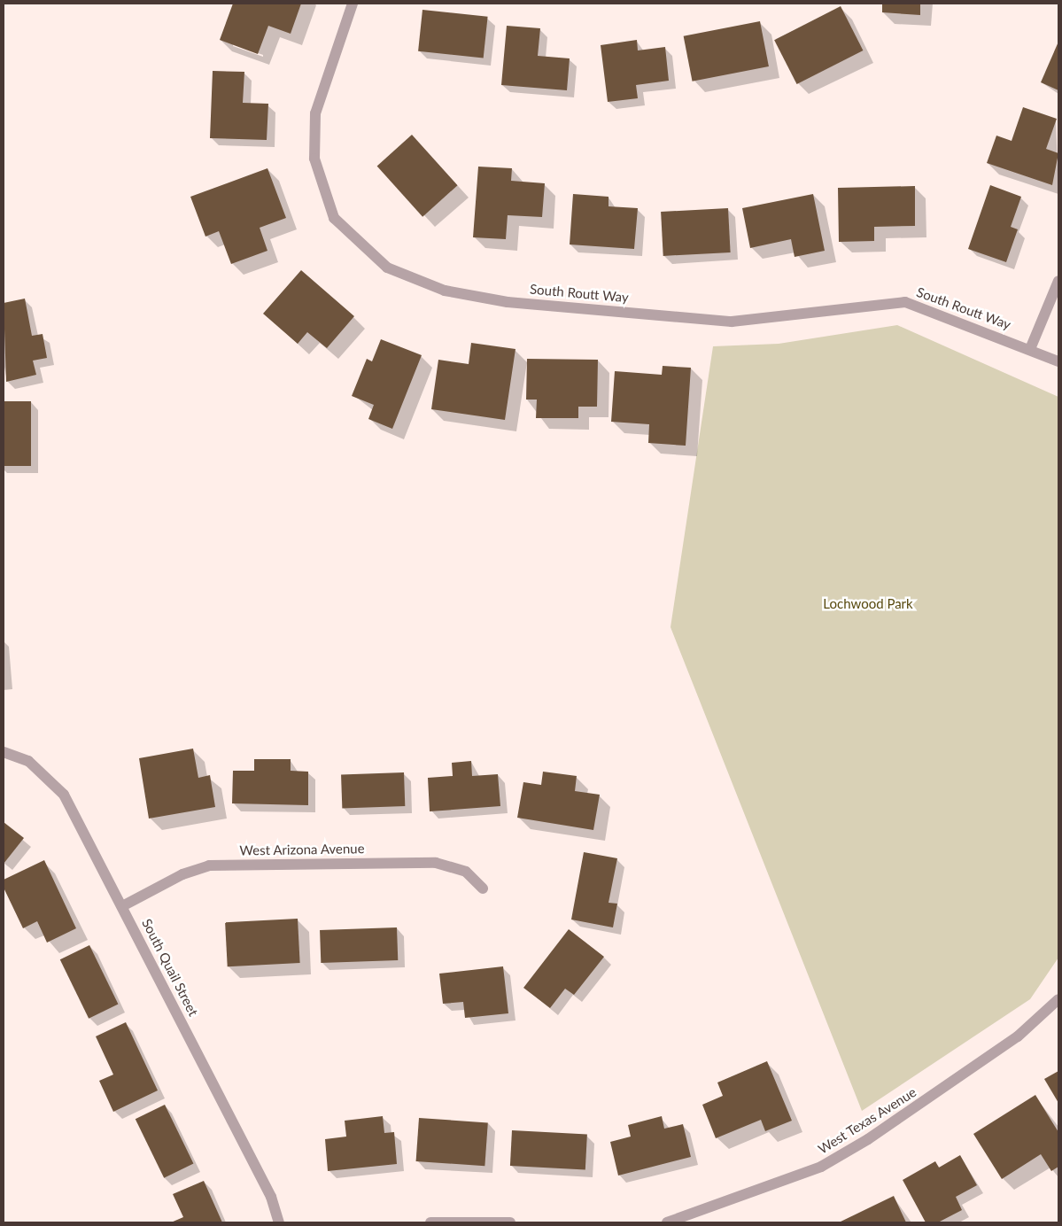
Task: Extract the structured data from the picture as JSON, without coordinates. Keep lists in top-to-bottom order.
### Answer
{
  "streets": {
    "street": [
      "South Routt Way",
      "West Arizona Avenue",
      "South Quail Street",
      "West Texas Avenue"
    ]
  },
  "crossings": [
    ["West Arizona Avenue", "South Quail Street"]
  ],
  "parks": ["Lochwood Park"]
}
